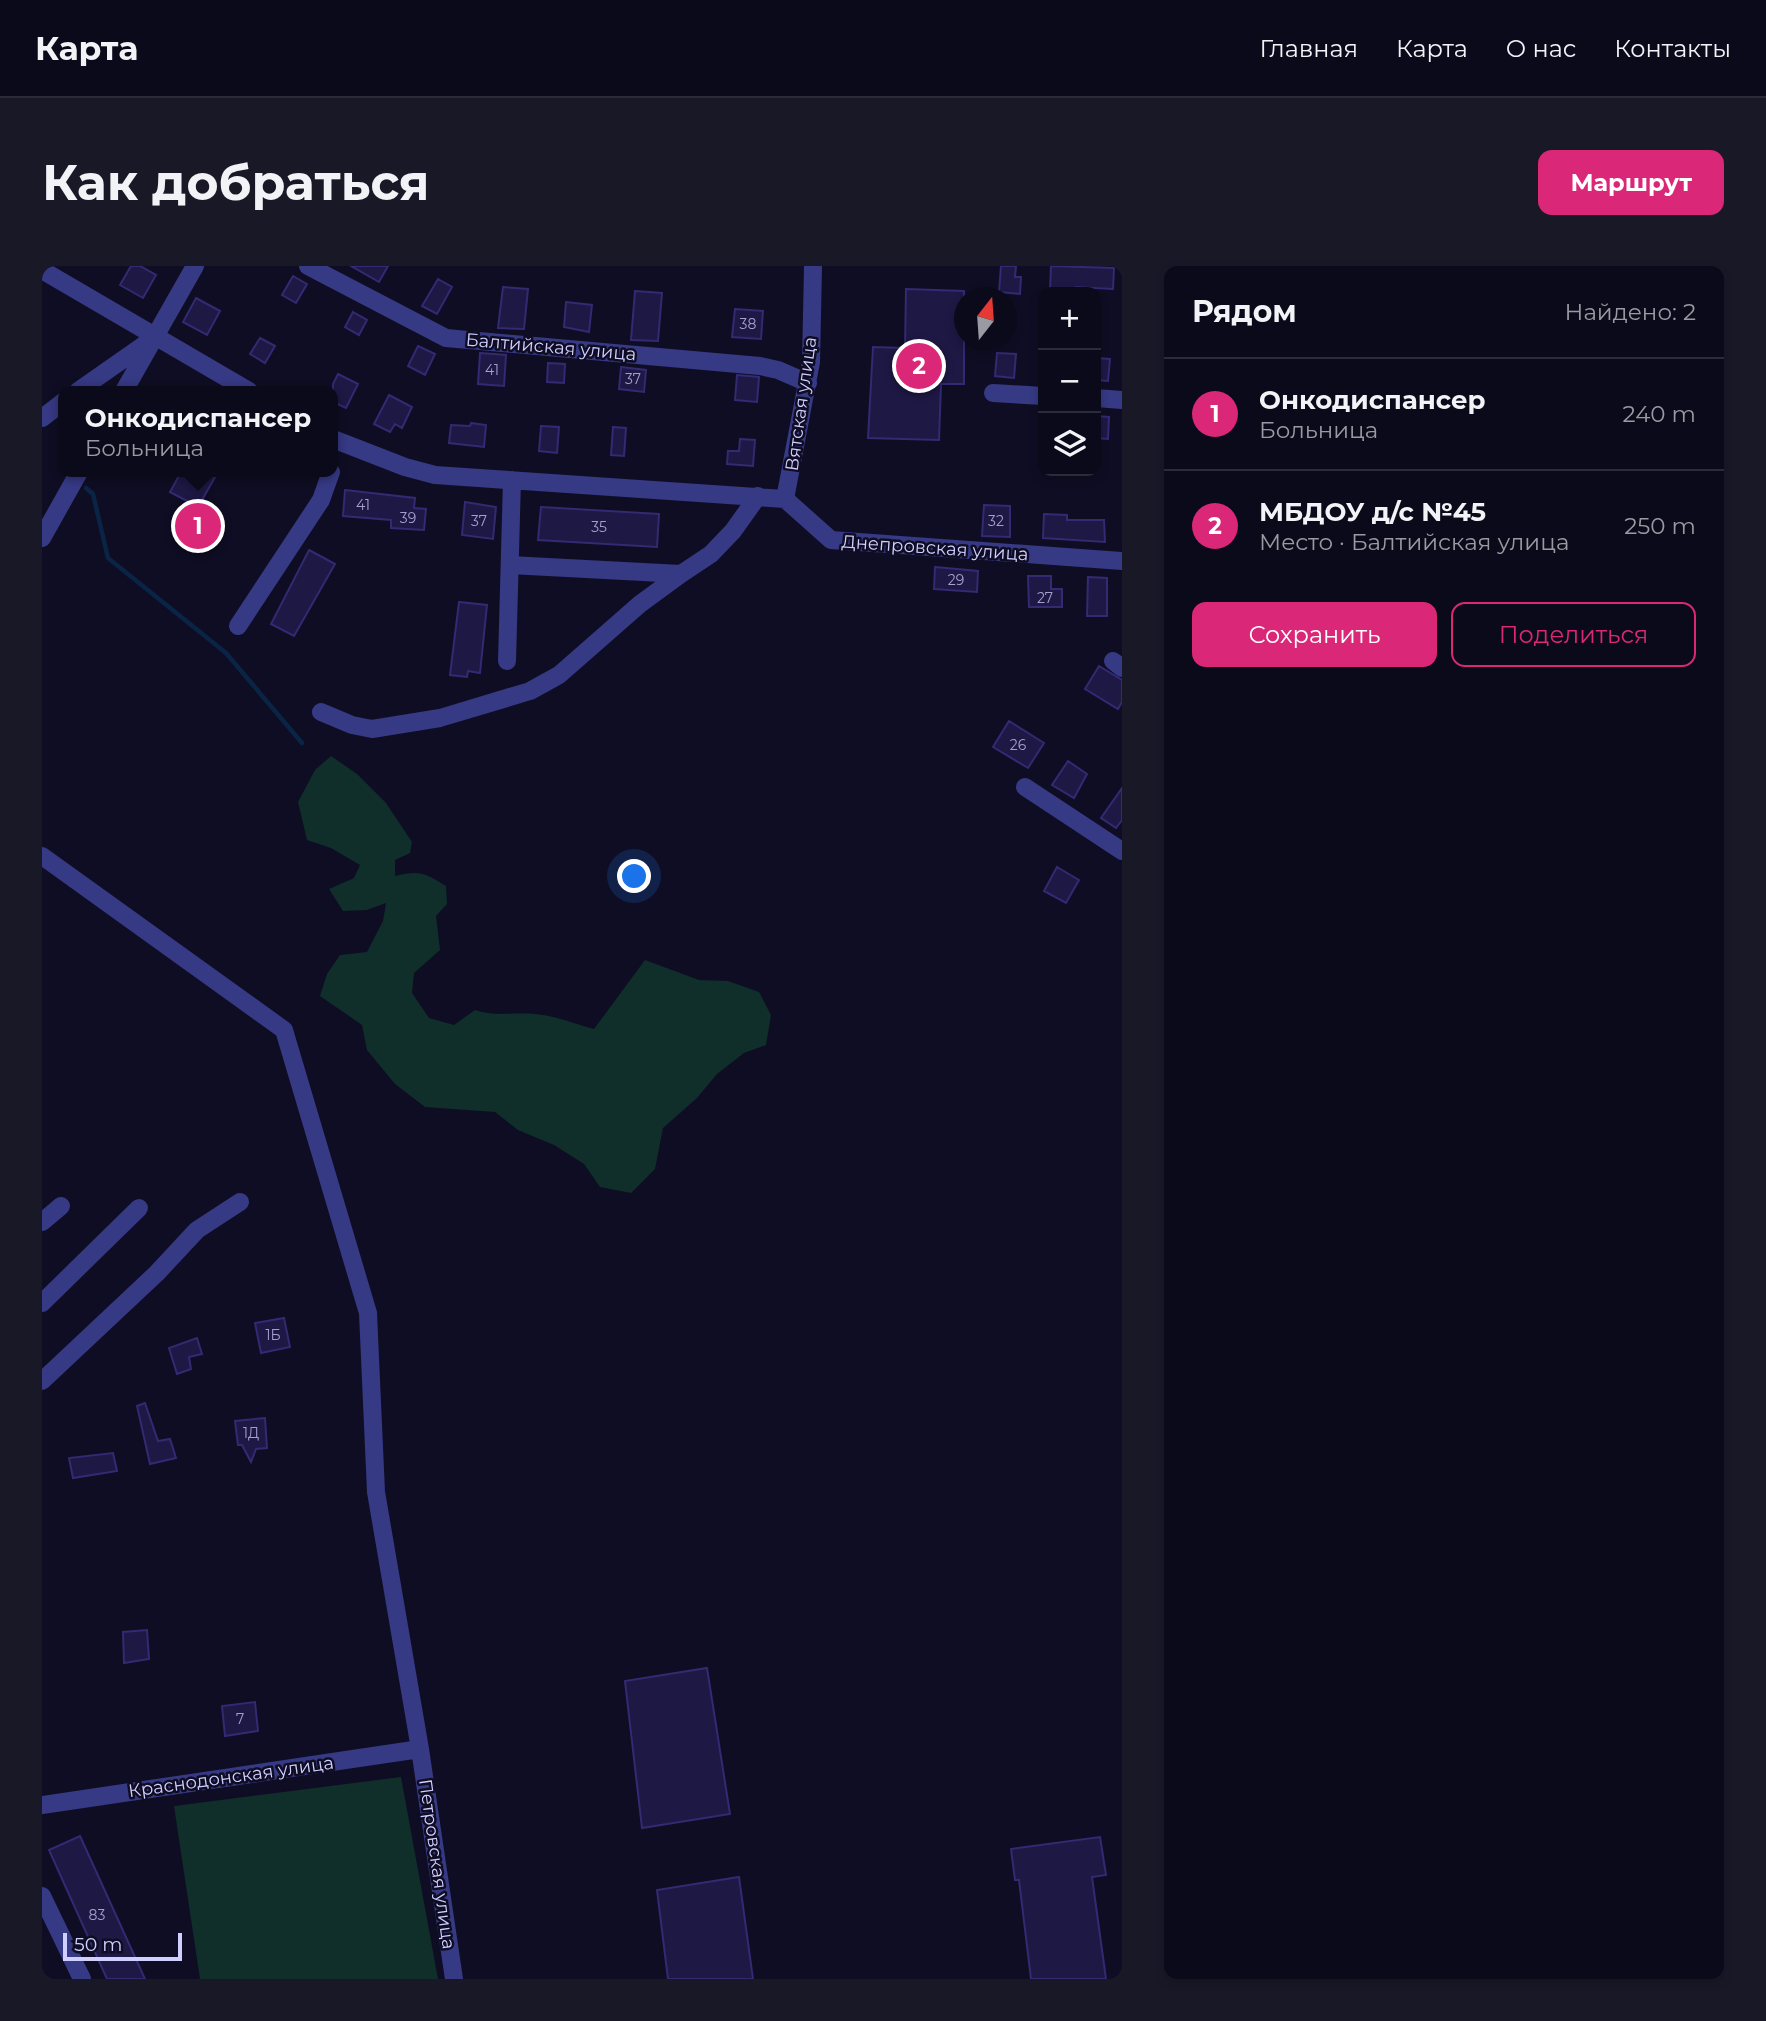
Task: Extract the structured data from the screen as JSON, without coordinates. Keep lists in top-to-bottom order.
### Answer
{
  "streets": {
    "street": [
      "Балтийская улица",
      "Вятская улица",
      "Днепровская улица",
      "Краснодонская улица",
      "Петровская улица"
    ]
  },
  "crossings": [
    ["Балтийская улица", "Вятская улица"],
    ["Вятская улица", "Днепровская улица"],
    ["Краснодонская улица", "Петровская улица"]
  ],
  "house_numbers": [
    "38",
    "41",
    "37",
    "41",
    "39",
    "37",
    "32",
    "35",
    "29",
    "27",
    "26",
    "1Б",
    "1Д",
    "7",
    "83"
  ],
  "scale_bar": "50 m",
  "north": "top",
  "page": {
    "header": "Карта",
    "nav": [
      "Главная",
      "Карта",
      "О нас",
      "Контакты"
    ],
    "buttons": [
      "Маршрут",
      ["Сохранить", "Поделиться"]
    ],
    "title": "Как добраться",
    "heading": ["Рядом", "Найдено: 2"],
    "map_buttons": ["+", "−"],
    "pins": ["2", "1"],
    "list": [
      {
        "mark": "1",
        "name": "Онкодиспансер",
        "note": "Больница",
        "value": "240 m"
      },
      {
        "mark": "2",
        "name": "МБДОУ д/с №45",
        "note": "Место · Балтийская улица",
        "value": "250 m"
      }
    ],
    "popup": ["Онкодиспансер", "Больница"],
    "scale": "50 m"
  }
}
